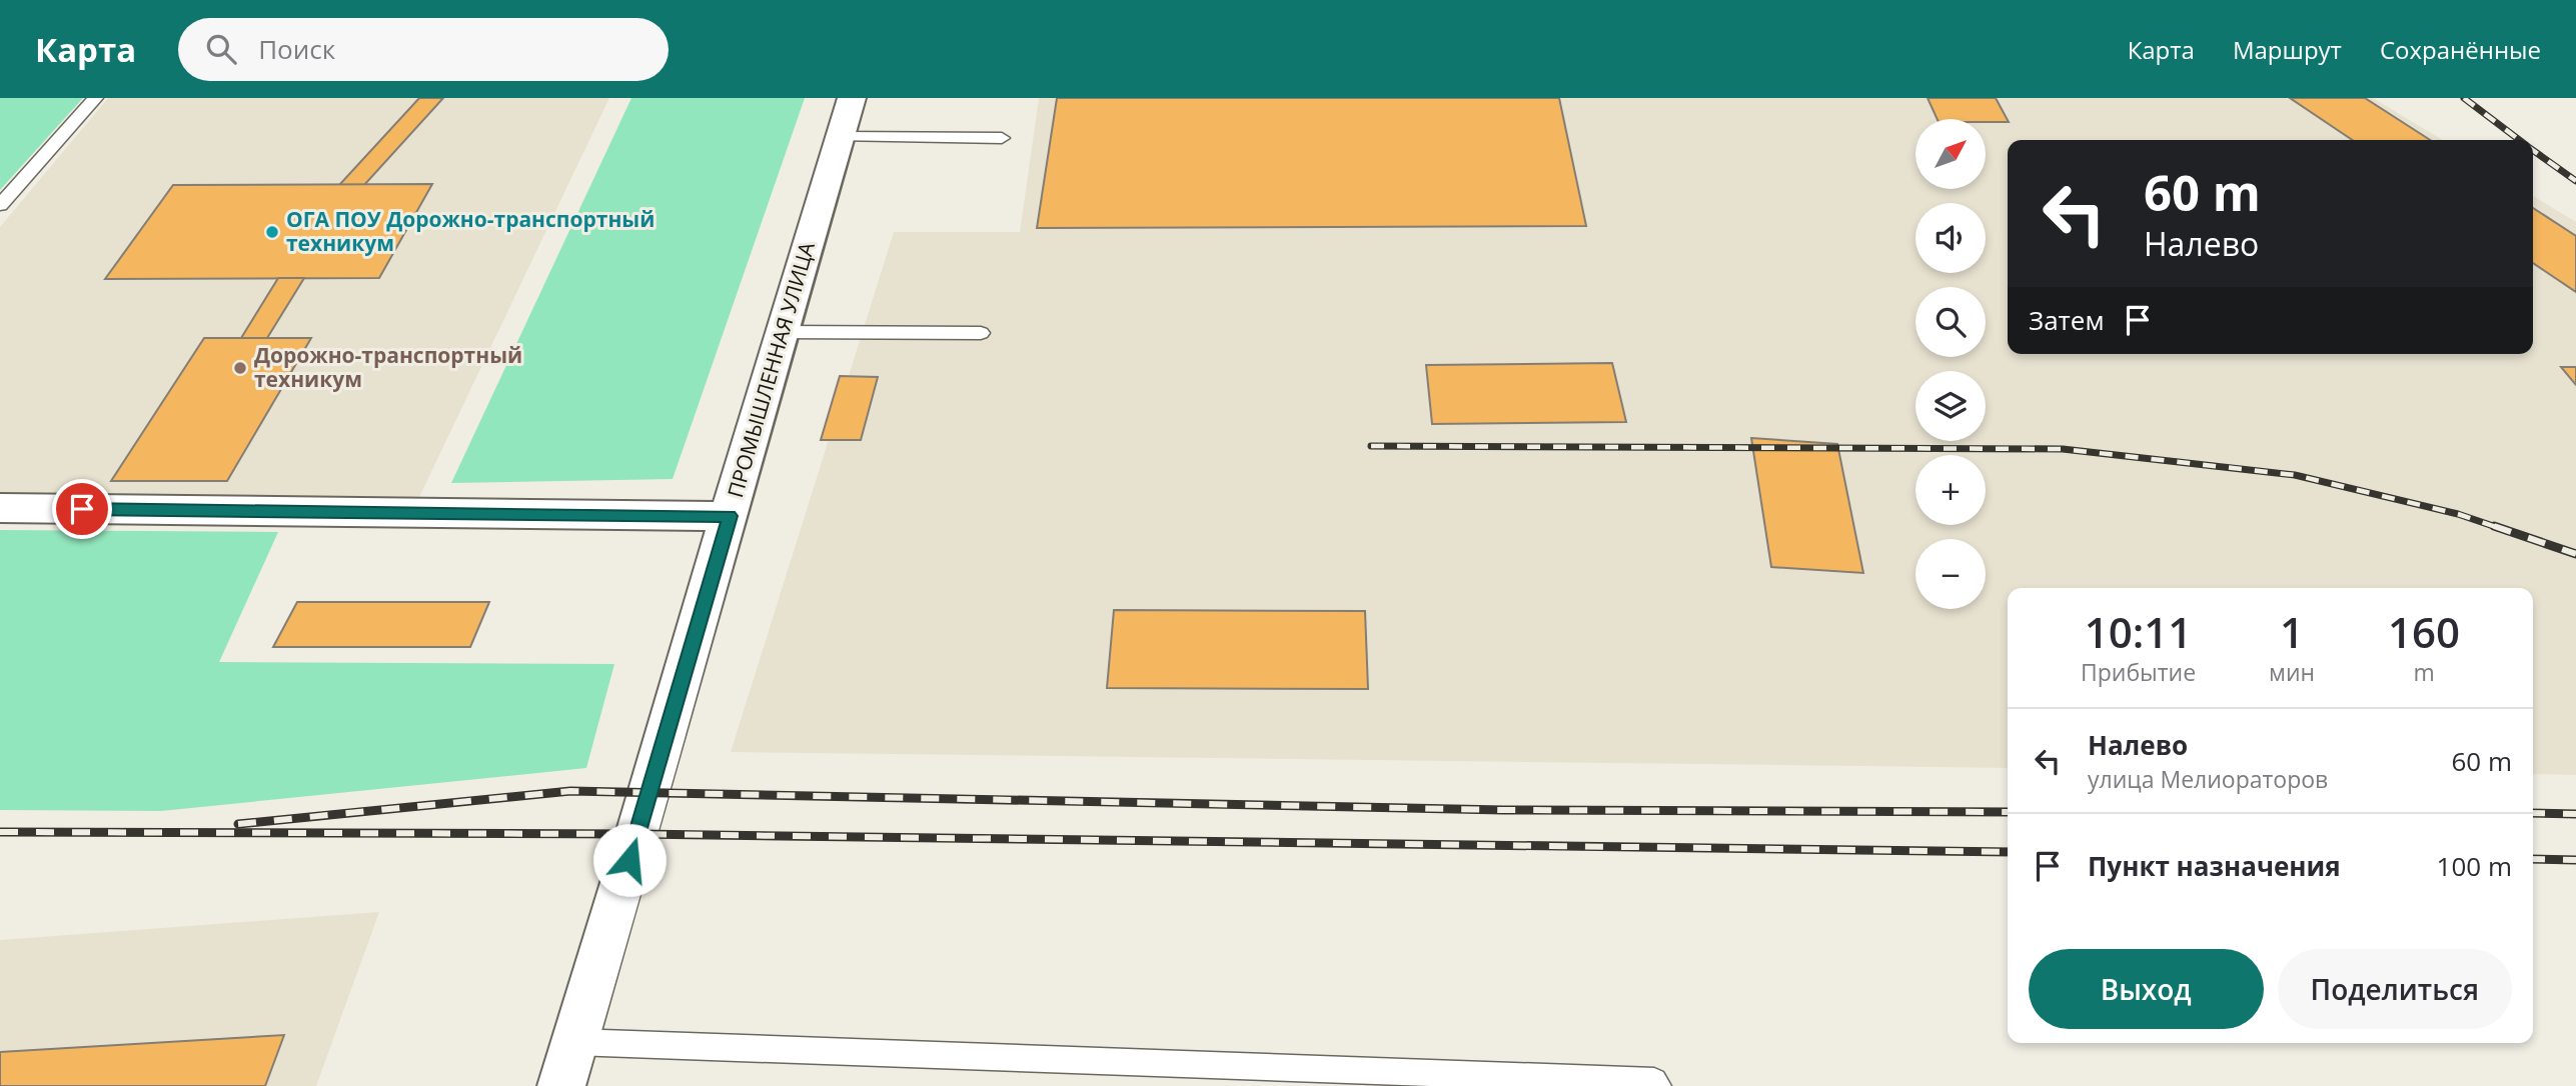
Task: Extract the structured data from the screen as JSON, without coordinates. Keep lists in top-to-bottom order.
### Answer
{
  "streets": {
    "street": ["ПРОМЫШЛЕННАЯ УЛИЦА"]
  },
  "places": ["ОГА ПОУ Дорожно-транспортный техникум", "Дорожно-транспортный техникум"],
  "north": "top right",
  "page": {
    "header": "Карта",
    "search": "Поиск",
    "nav": ["Карта", "Маршрут", "Сохранённые"],
    "map_buttons": ["+", "−"],
    "turn": ["60 m", "Налево"],
    "then": "Затем",
    "eta": [
      "10:11",
      "Прибытие",
      "1",
      "мин",
      "160",
      "m"
    ],
    "list": [
      {
        "name": "Налево",
        "note": "улица Мелиораторов",
        "value": "60 m"
      },
      {
        "name": "Пункт назначения",
        "value": "100 m"
      }
    ],
    "buttons": ["Выход", "Поделиться"]
  }
}
